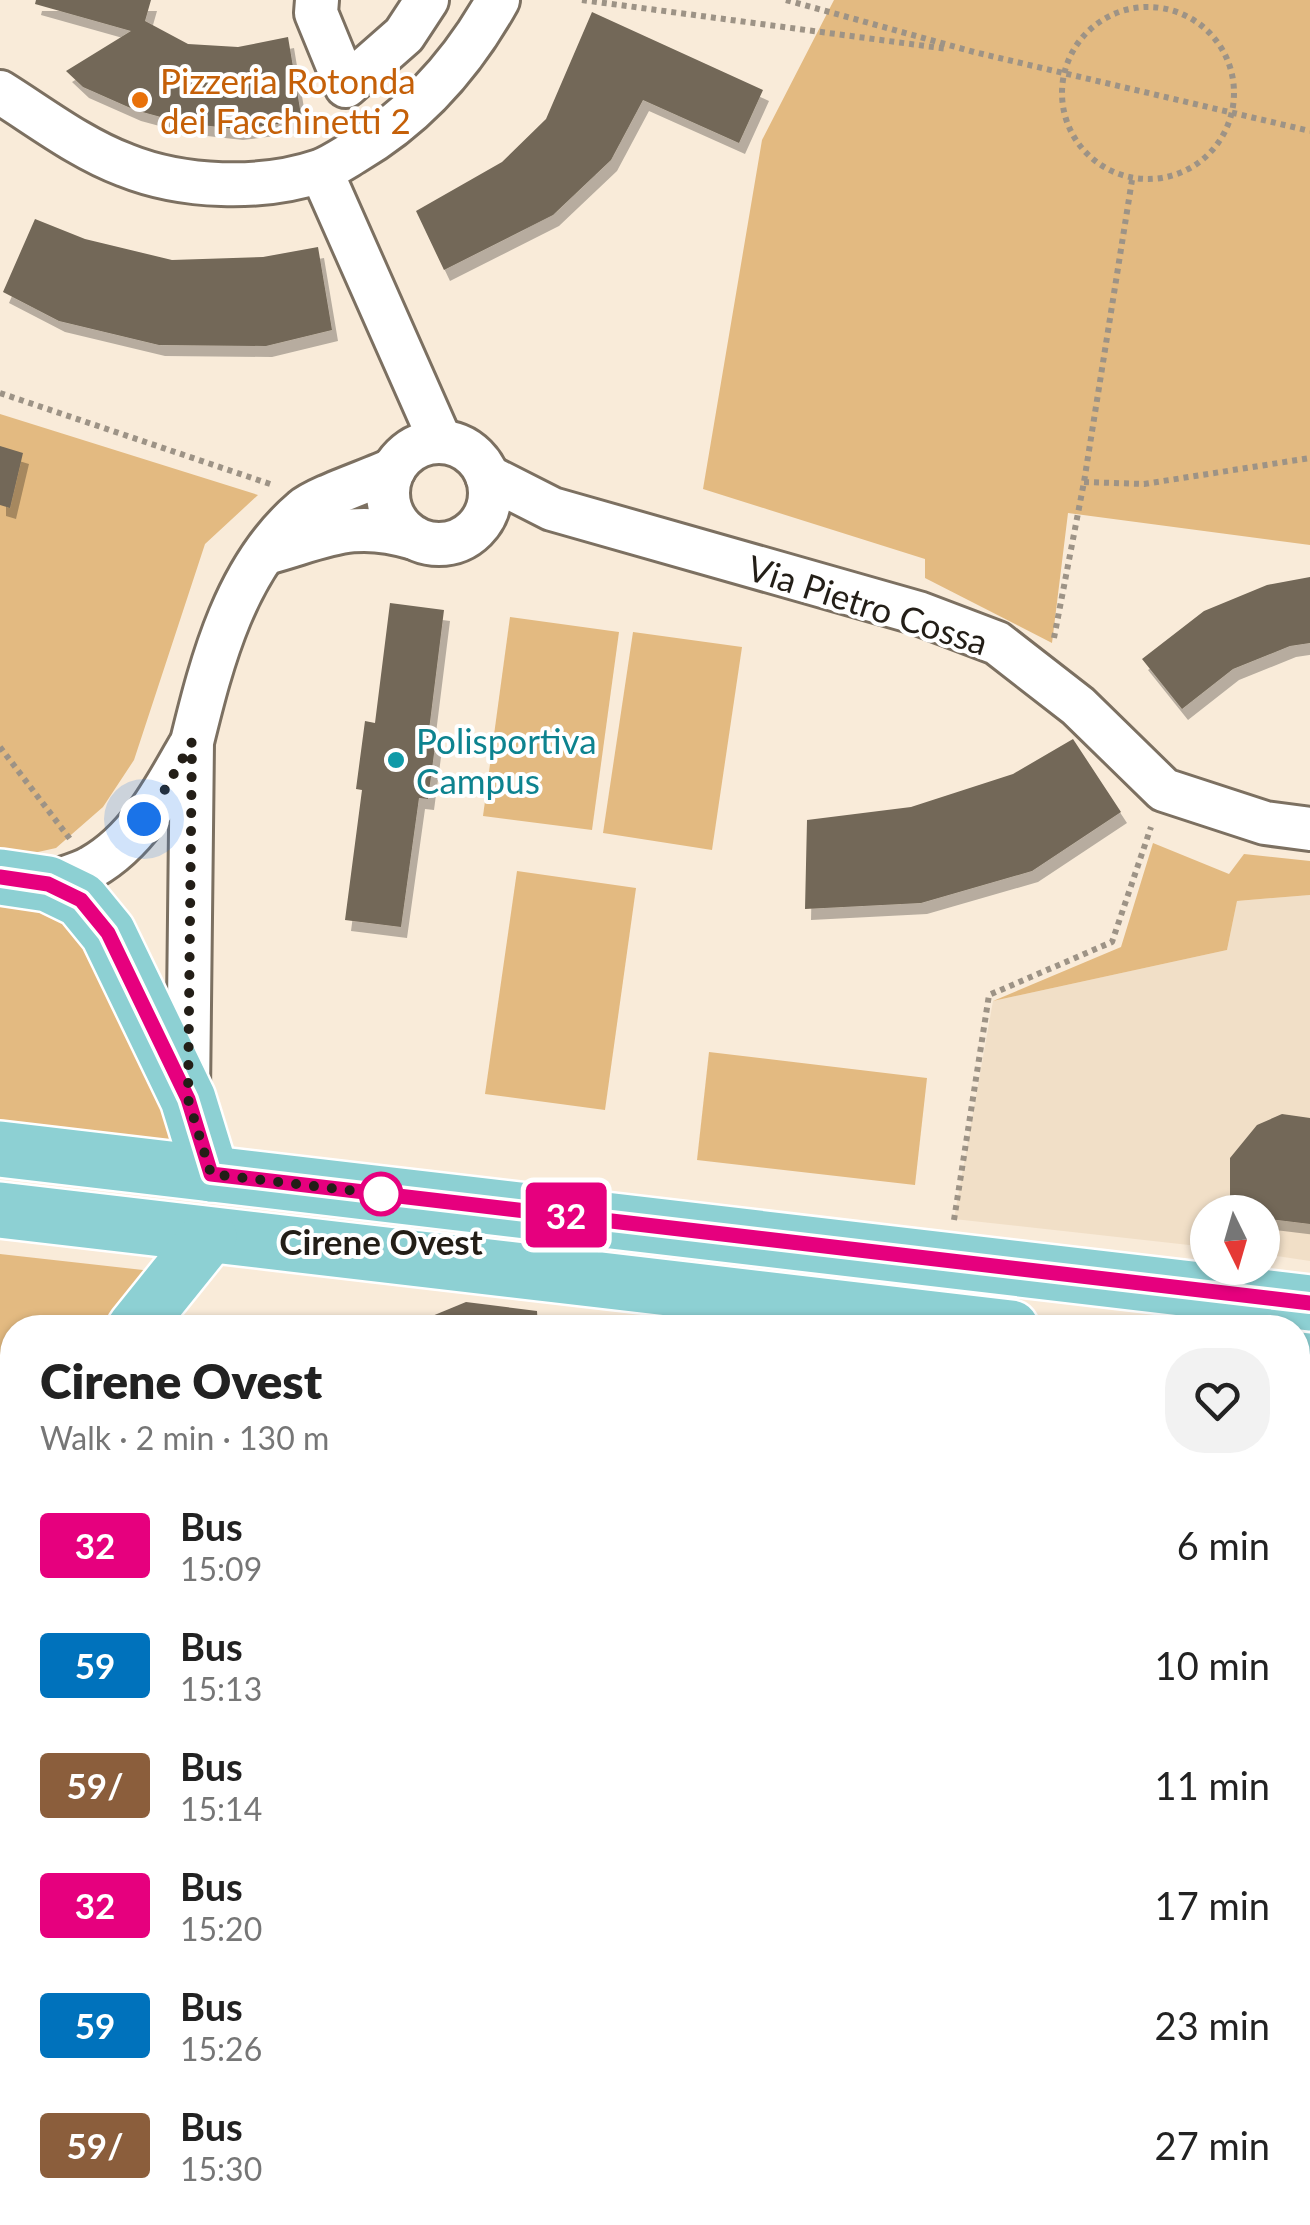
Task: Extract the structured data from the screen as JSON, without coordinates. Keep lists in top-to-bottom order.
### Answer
{
  "streets": {
    "street": ["Via Pietro Cossa"]
  },
  "places": ["Pizzeria Rotonda dei Facchinetti 2", "Polisportiva Campus", "Cirene Ovest"],
  "lines": ["bus line 32"],
  "north": "bottom",
  "page": {
    "on_map": "32",
    "heading": ["Cirene Ovest", "Walk · 2 min · 130 m"],
    "list": [
      {
        "mark": "32",
        "name": "Bus",
        "note": "15:09",
        "value": "6 min"
      },
      {
        "mark": "59",
        "name": "Bus",
        "note": "15:13",
        "value": "10 min"
      },
      {
        "mark": "59/",
        "name": "Bus",
        "note": "15:14",
        "value": "11 min"
      },
      {
        "mark": "32",
        "name": "Bus",
        "note": "15:20",
        "value": "17 min"
      },
      {
        "mark": "59",
        "name": "Bus",
        "note": "15:26",
        "value": "23 min"
      },
      {
        "mark": "59/",
        "name": "Bus",
        "note": "15:30",
        "value": "27 min"
      }
    ]
  }
}
